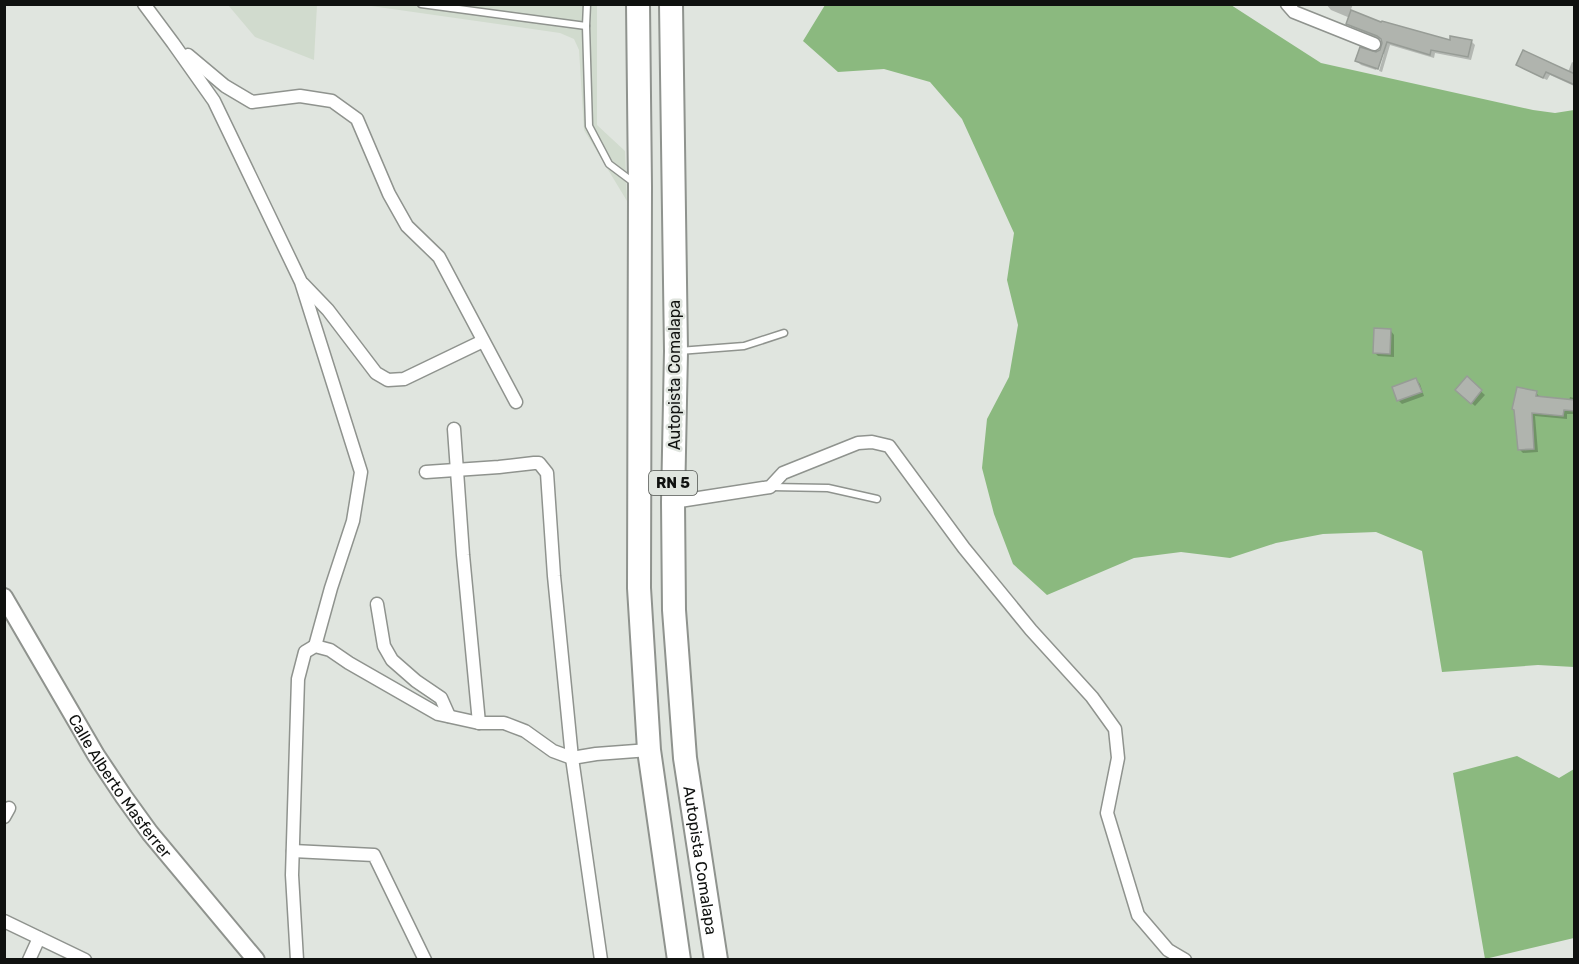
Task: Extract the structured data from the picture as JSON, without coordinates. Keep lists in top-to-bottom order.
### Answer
{
  "streets": {
    "highway": ["Autopista Comalapa", "RN 5"],
    "main road": ["Calle Alberto Masferrer"]
  }
}
